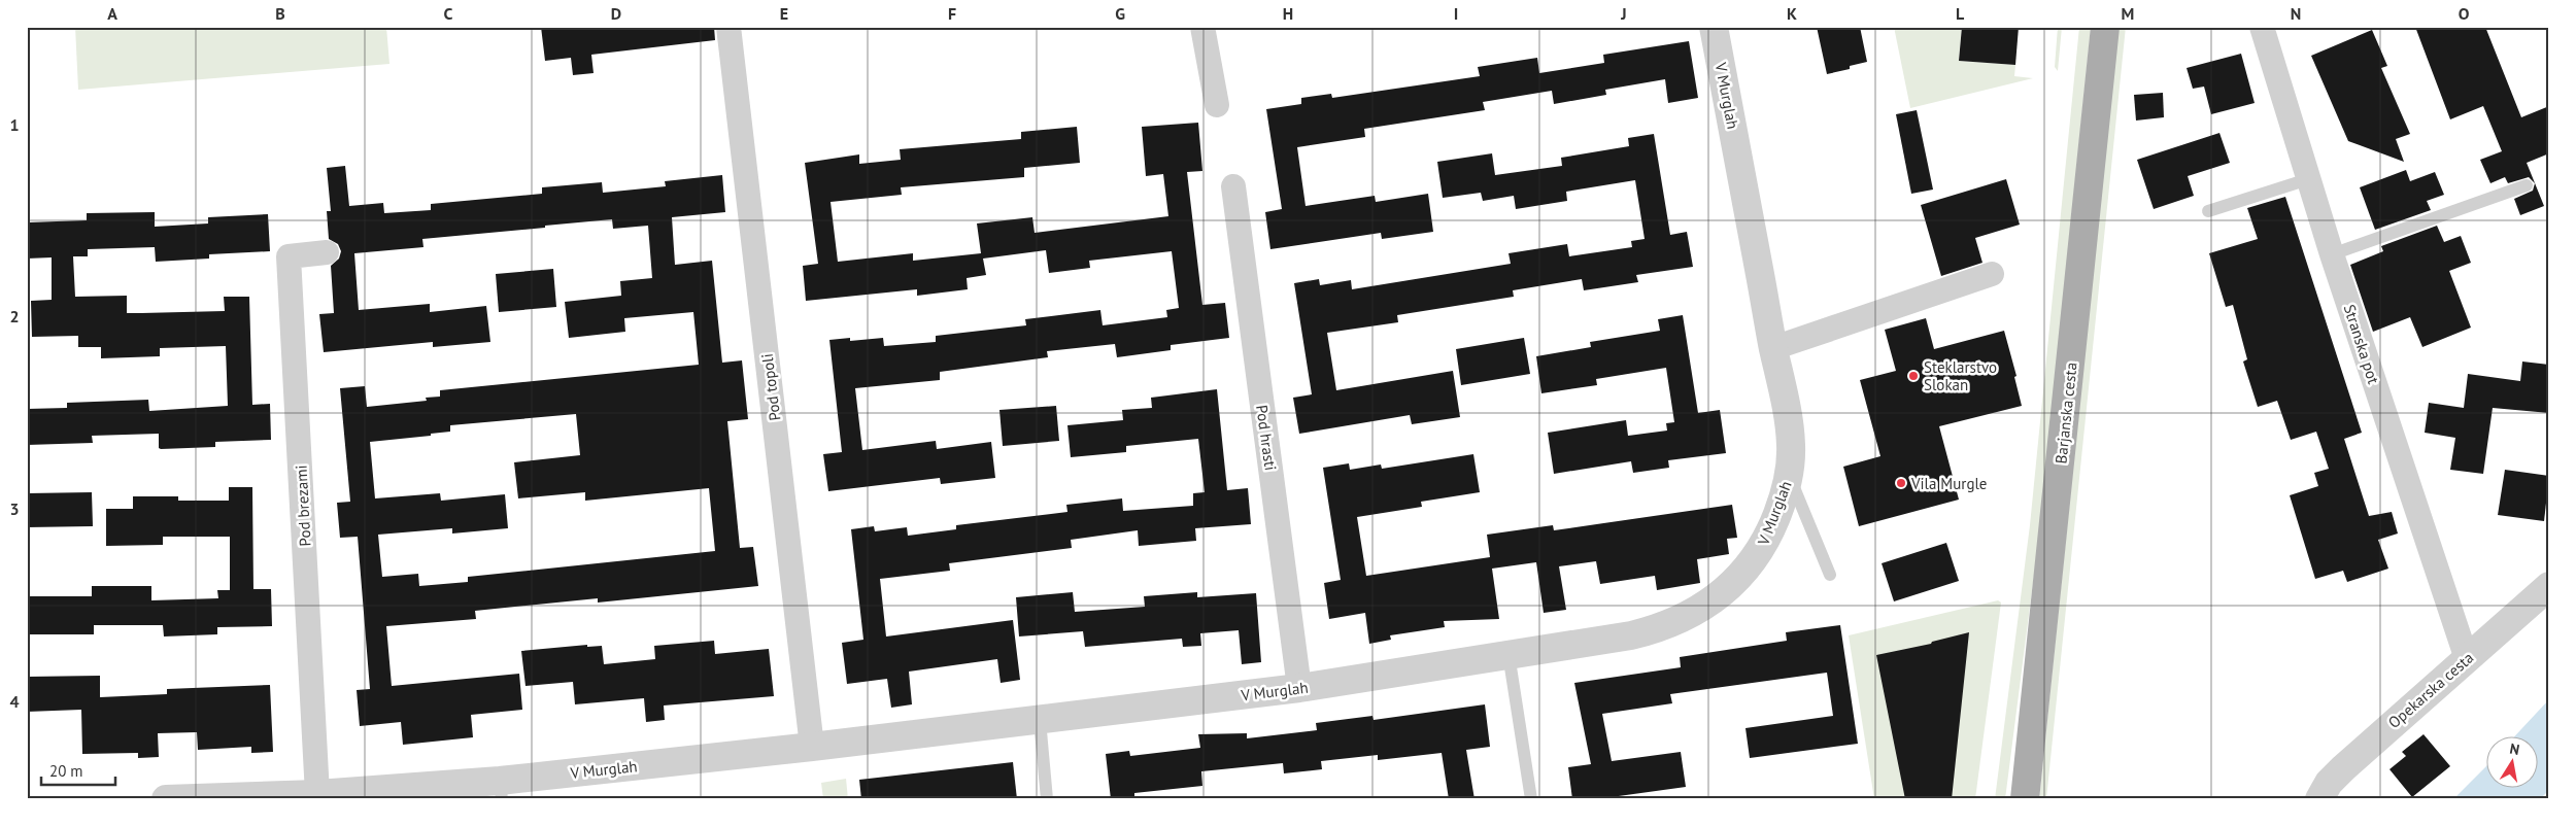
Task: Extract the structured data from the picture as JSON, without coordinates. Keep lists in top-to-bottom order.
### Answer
{
  "streets": {
    "main road": ["Barjanska cesta"],
    "street": [
      "V Murglah",
      "Stranska pot",
      "Pod topoli",
      "Pod hrasti",
      "Pod brezami",
      "Opekarska cesta"
    ]
  },
  "crossings": [
    ["V Murglah", "Pod topoli"],
    ["V Murglah", "Pod hrasti"],
    ["V Murglah", "Pod brezami"],
    ["Stranska pot", "Opekarska cesta"]
  ],
  "places": ["Steklarstvo Slokan", "Vila Murgle"],
  "scale_bar": "20 m",
  "north": "top",
  "grid": {
    "columns": [
      "A",
      "B",
      "C",
      "D",
      "E",
      "F",
      "G",
      "H",
      "I",
      "J",
      "K",
      "L",
      "M",
      "N",
      "O"
    ],
    "rows": [
      "1",
      "2",
      "3",
      "4"
    ]
  }
}
